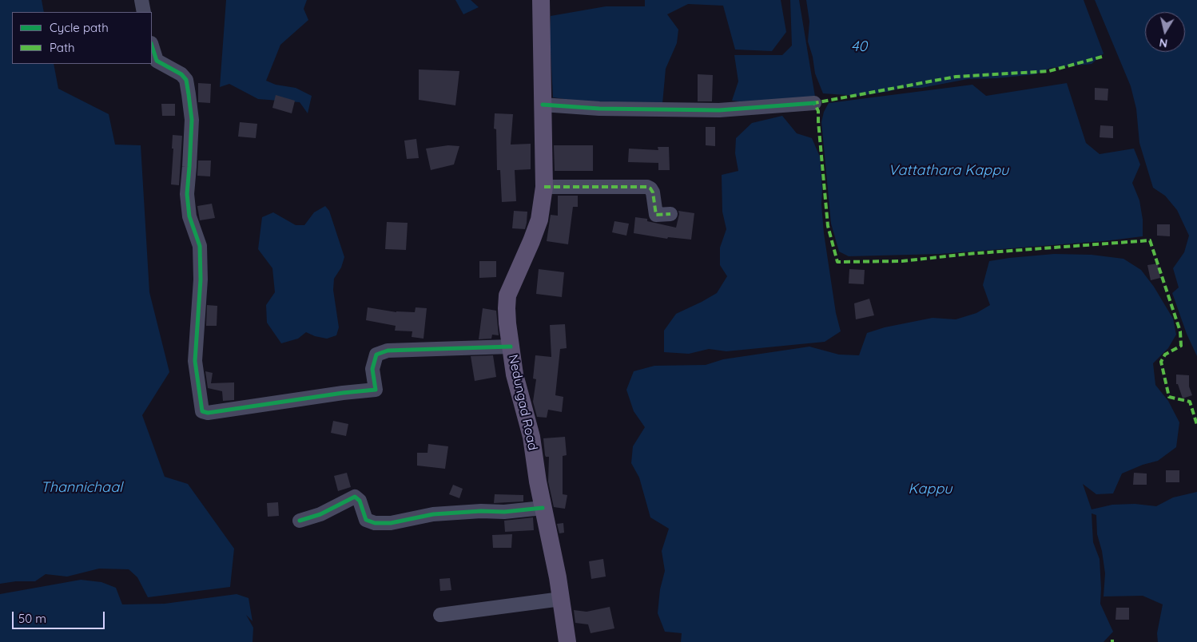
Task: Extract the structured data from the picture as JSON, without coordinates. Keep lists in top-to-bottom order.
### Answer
{
  "streets": {
    "main road": ["Nedungad Road"]
  },
  "water": [
    "40",
    "Vattathara Kappu",
    "Thannichaal",
    "Kappu"
  ],
  "legend": ["Cycle path", "Path"],
  "scale_bar": "50 m",
  "north": "bottom"
}
